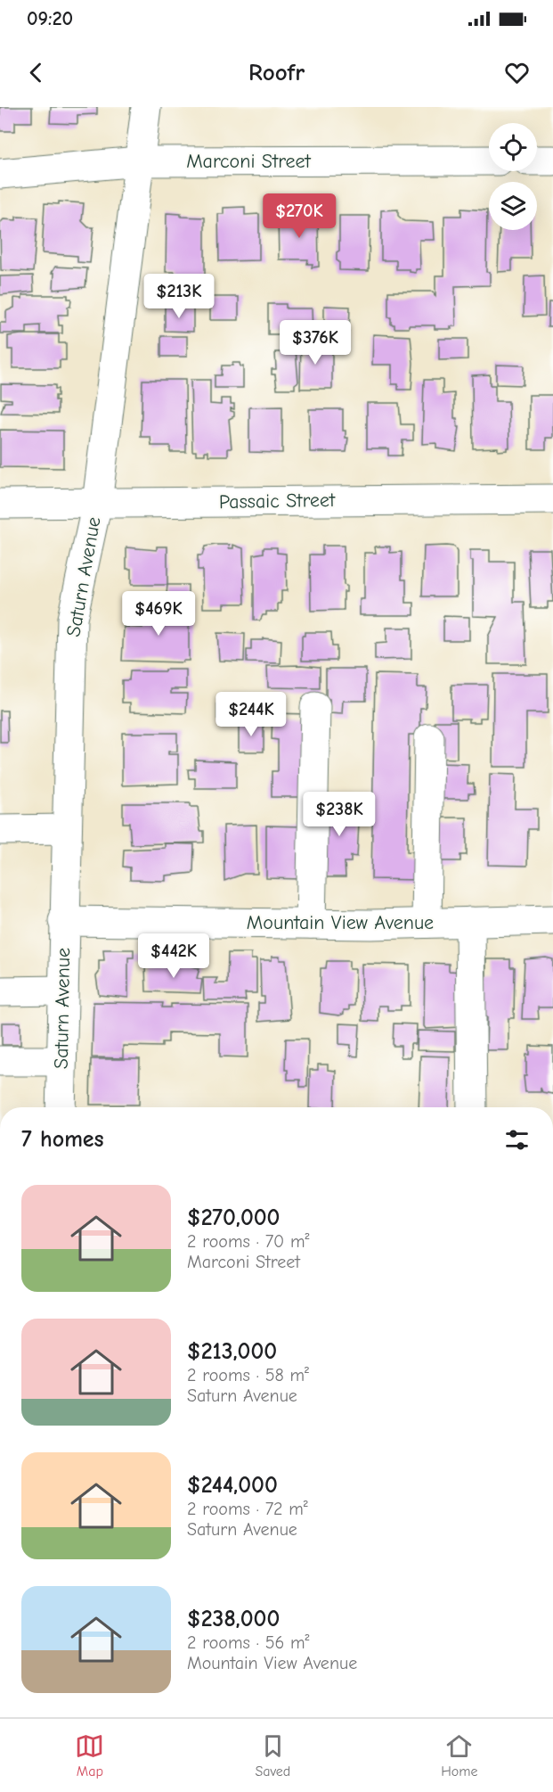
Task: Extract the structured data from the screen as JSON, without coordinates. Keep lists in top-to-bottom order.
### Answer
{
  "streets": {
    "street": [
      "Marconi Street",
      "Passaic Street",
      "Saturn Avenue",
      "Mountain View Avenue"
    ]
  },
  "crossings": [
    ["Marconi Street", "Saturn Avenue"],
    ["Passaic Street", "Saturn Avenue"],
    ["Saturn Avenue", "Mountain View Avenue"]
  ],
  "page": {
    "status": "09:20",
    "header": "Roofr",
    "price": [
      "$270K",
      "$213K",
      "$376K",
      "$469K",
      "$244K",
      "$238K",
      "$442K"
    ],
    "heading": "7 homes",
    "list": [
      {
        "name": "$270,000",
        "note": "2 rooms · 70 m² · Marconi Street"
      },
      {
        "name": "$213,000",
        "note": "2 rooms · 58 m² · Saturn Avenue"
      },
      {
        "name": "$244,000",
        "note": "2 rooms · 72 m² · Saturn Avenue"
      },
      {
        "name": "$238,000",
        "note": "2 rooms · 56 m² · Mountain View Avenue"
      }
    ],
    "tabs": ["Map", "Saved", "Home"]
  }
}
